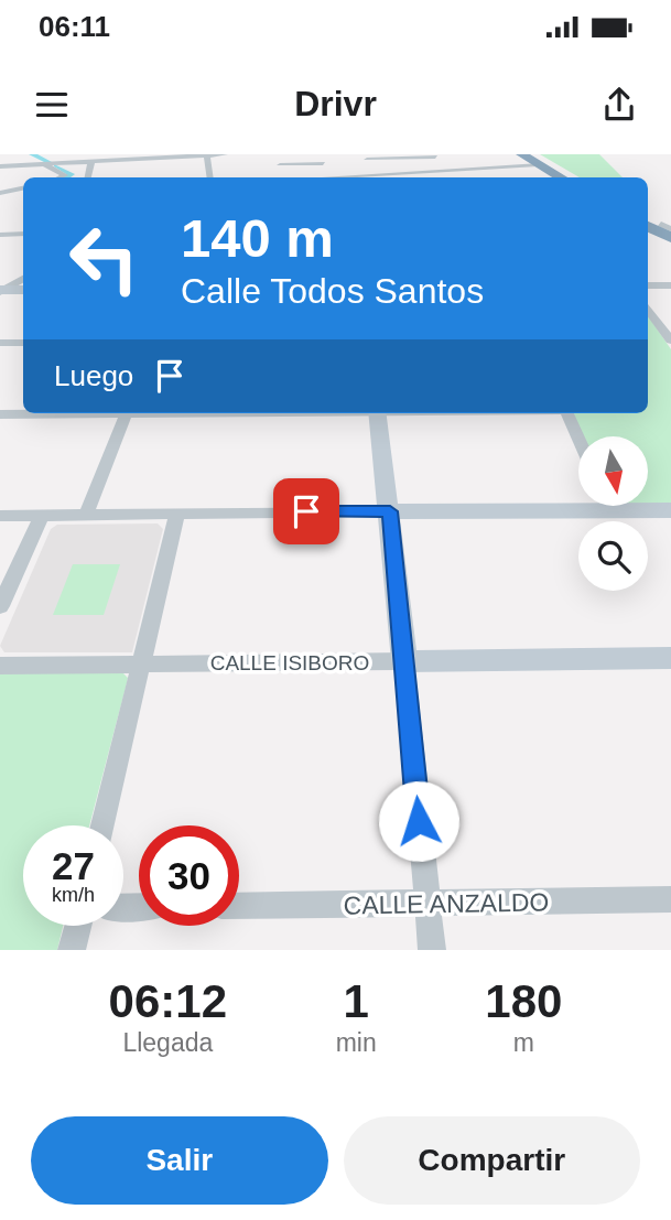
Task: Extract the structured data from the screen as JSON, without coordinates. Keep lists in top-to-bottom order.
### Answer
{
  "streets": {
    "street": ["CALLE ISIBORO", "CALLE ANZALDO"]
  },
  "north": "bottom",
  "page": {
    "status": "06:11",
    "header": "Drivr",
    "turn": ["140 m", "Calle Todos Santos"],
    "then": "Luego",
    "speed": "27 km/h",
    "limit": "30",
    "eta": [
      "06:12",
      "Llegada",
      "1",
      "min",
      "180",
      "m"
    ],
    "buttons": ["Salir", "Compartir"]
  }
}
